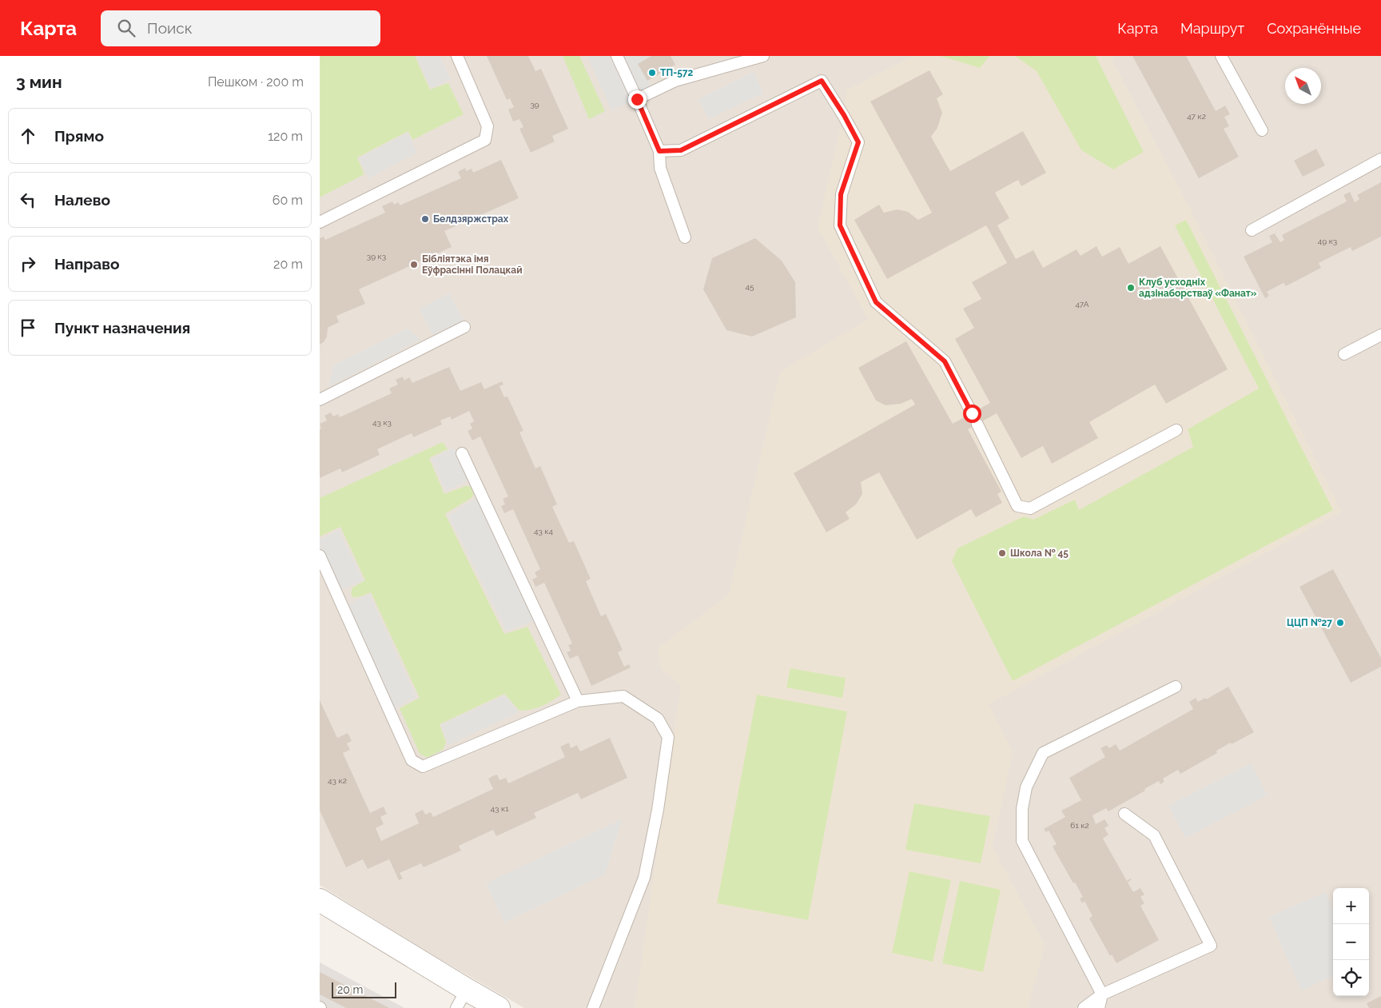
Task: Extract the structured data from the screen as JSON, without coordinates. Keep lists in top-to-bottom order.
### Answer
{
  "places": [
    "ТП-572",
    "Белдзяржстрах",
    "Бібліятэка імя Еўфрасінні Полацкай",
    "Клуб усходніх адзінаборстваў «Фанат»",
    "Школа № 45",
    "ЦЦП №27"
  ],
  "house_numbers": [
    "39",
    "47 к2",
    "49 к3",
    "39 к3",
    "45",
    "47А",
    "43 к3",
    "43 к4",
    "43 к2",
    "43 к1",
    "61 к2"
  ],
  "scale_bar": "20 m",
  "north": "top left",
  "page": {
    "header": "Карта",
    "search": "Поиск",
    "nav": ["Карта", "Маршрут", "Сохранённые"],
    "heading": ["3 мин", "Пешком · 200 m"],
    "list": [
      ["Прямо", "120 m"],
      ["Налево", "60 m"],
      ["Направо", "20 m"],
      "Пункт назначения"
    ],
    "map_buttons": ["+", "−"],
    "scale": "20 m"
  }
}
